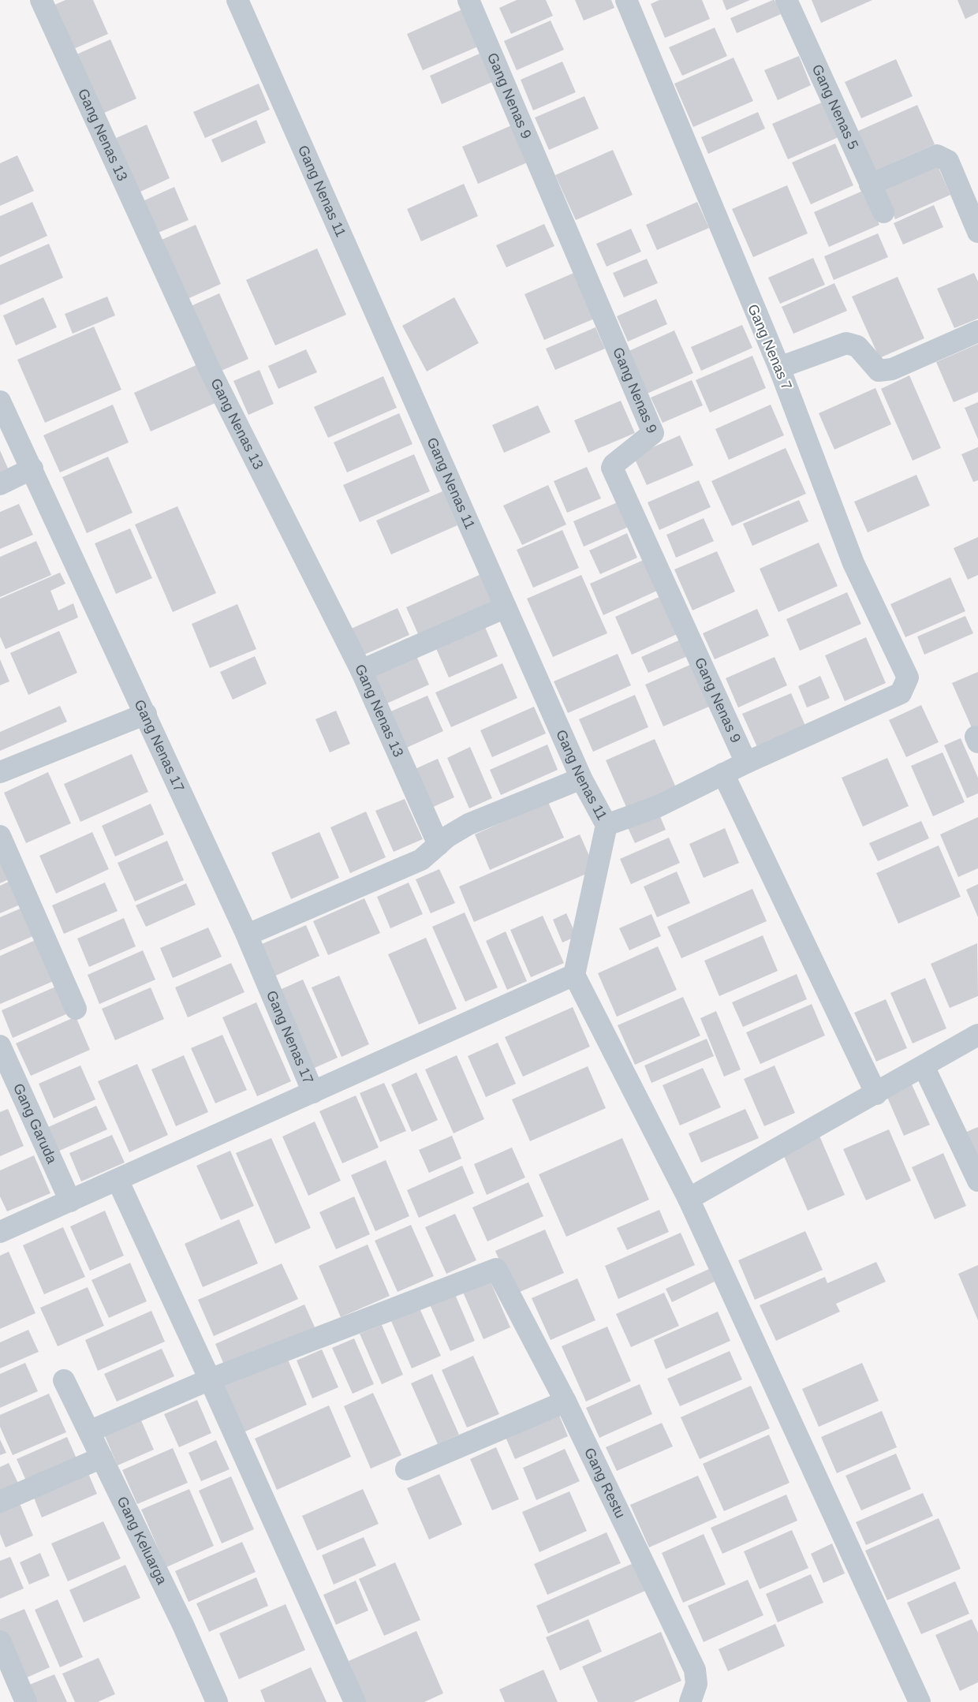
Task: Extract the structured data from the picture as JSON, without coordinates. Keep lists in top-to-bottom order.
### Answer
{
  "streets": {
    "street": [
      "Gang Nenas 9",
      "Gang Nenas 5",
      "Gang Nenas 13",
      "Gang Nenas 11",
      "Gang Nenas 7",
      "Gang Nenas 17",
      "Gang Garuda",
      "Gang Restu",
      "Gang Keluarga"
    ]
  },
  "crossings": [
    ["Gang Nenas 9", "Gang Nenas 7"]
  ]
}
